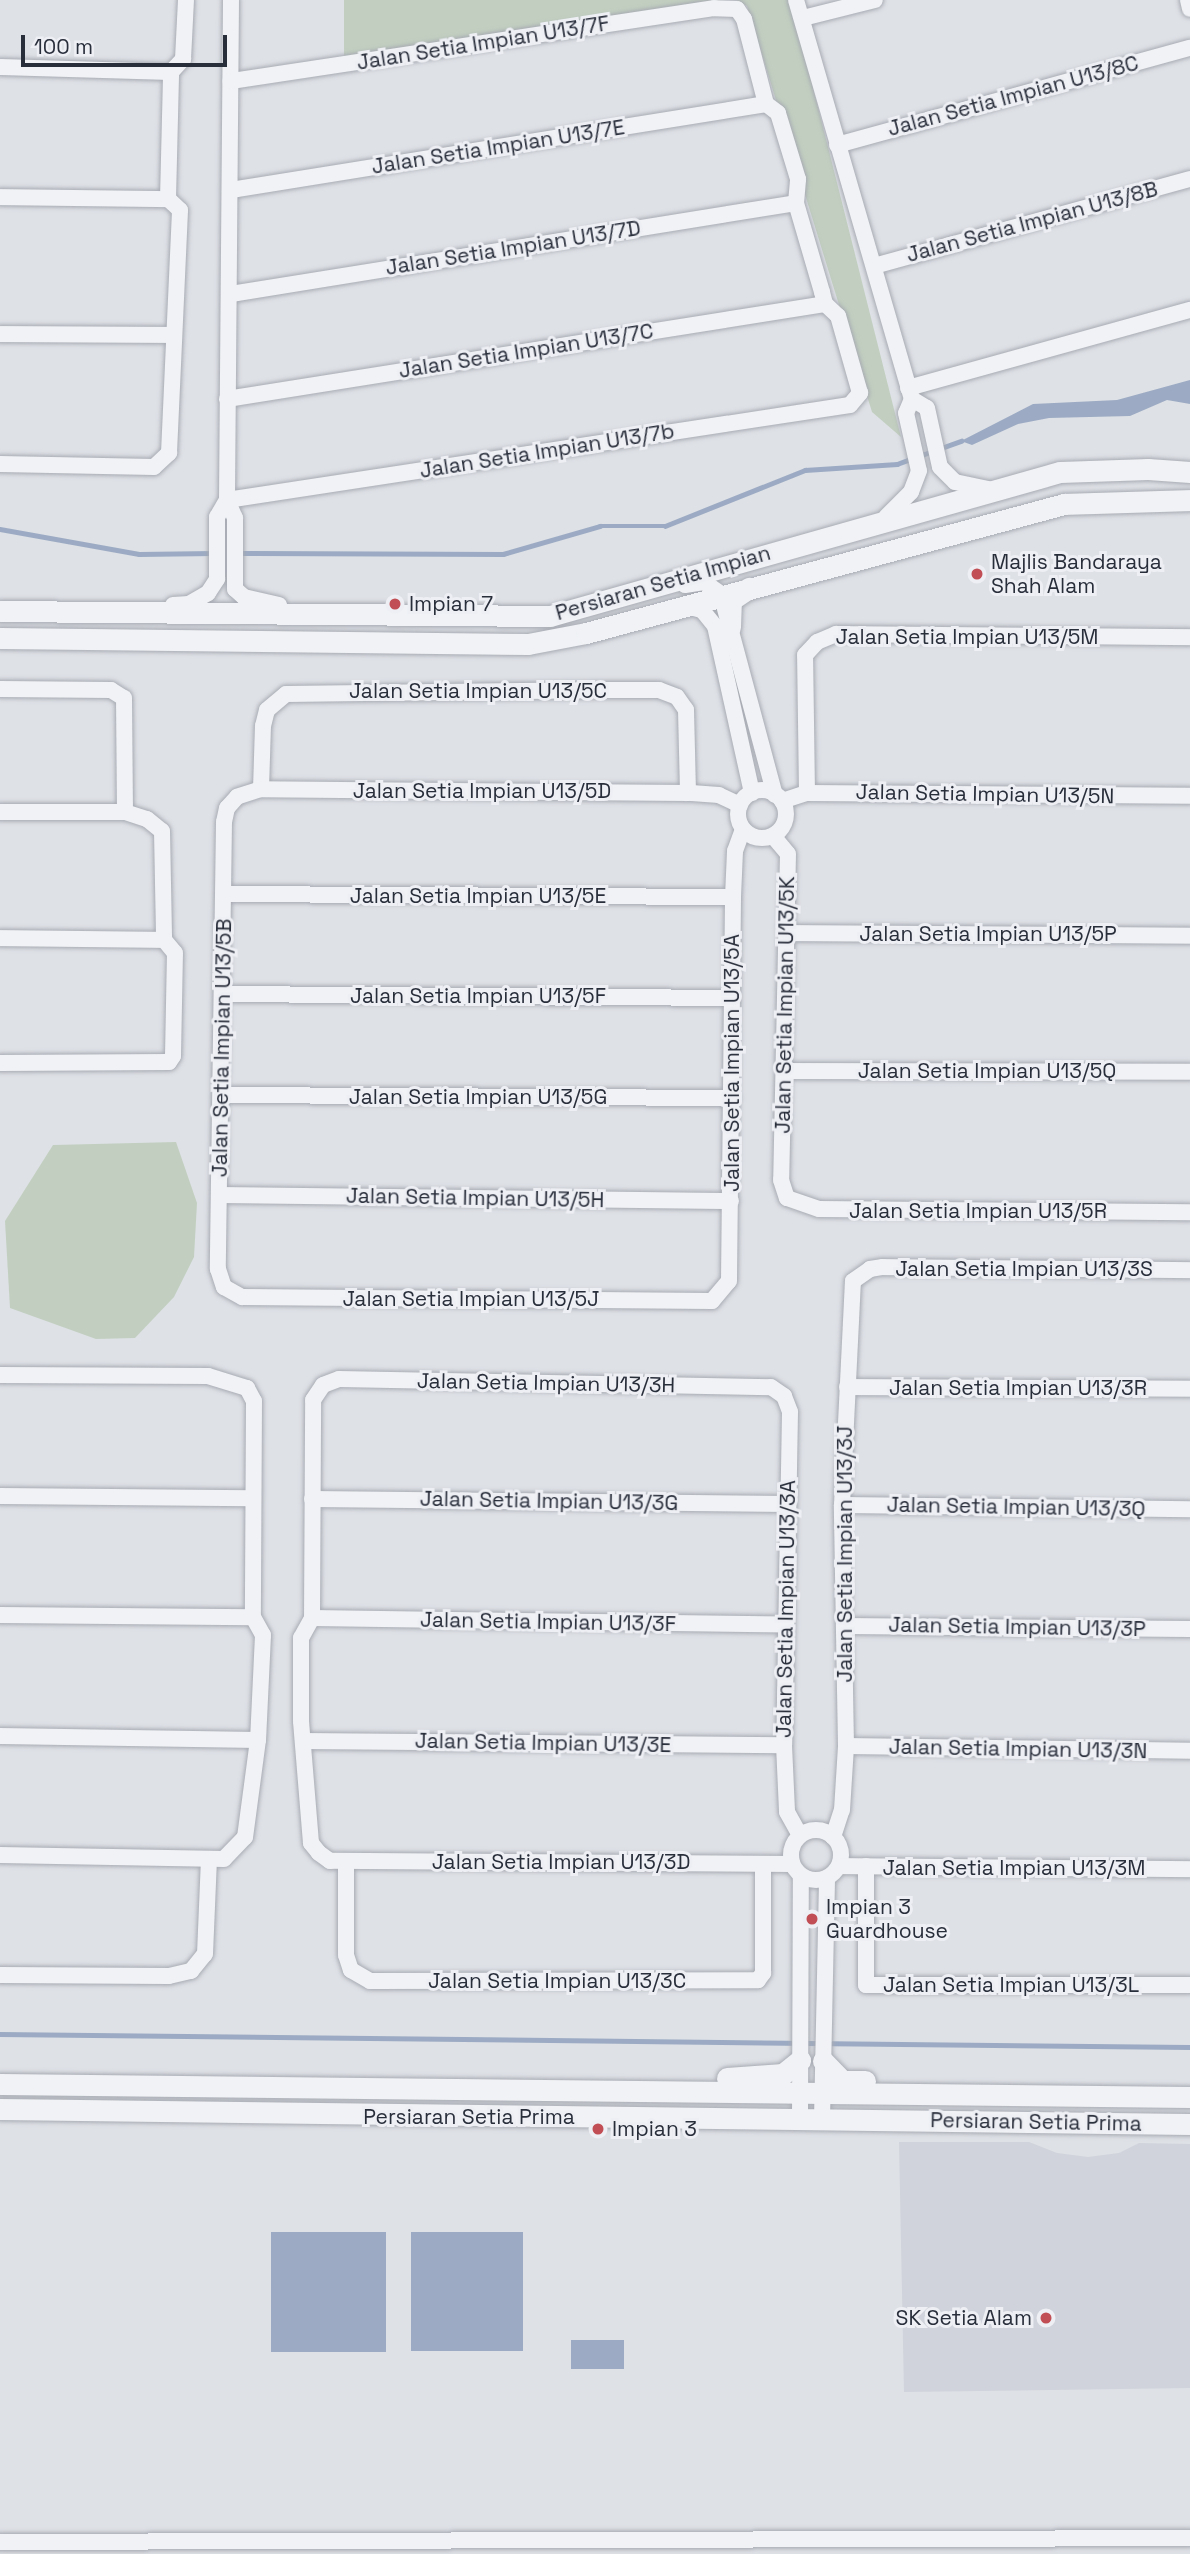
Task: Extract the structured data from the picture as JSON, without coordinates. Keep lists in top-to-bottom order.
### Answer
{
  "streets": {
    "street": [
      "Jalan Setia Impian U13/7F",
      "Jalan Setia Impian U13/8C",
      "Jalan Setia Impian U13/7E",
      "Jalan Setia Impian U13/8B",
      "Jalan Setia Impian U13/7D",
      "Jalan Setia Impian U13/7C",
      "Jalan Setia Impian U13/7b",
      "Persiaran Setia Impian",
      "Jalan Setia Impian U13/5M",
      "Jalan Setia Impian U13/5C",
      "Jalan Setia Impian U13/5D",
      "Jalan Setia Impian U13/5N",
      "Jalan Setia Impian U13/5E",
      "Jalan Setia Impian U13/5P",
      "Jalan Setia Impian U13/5F",
      "Jalan Setia Impian U13/5K",
      "Jalan Setia Impian U13/5B",
      "Jalan Setia Impian U13/5A",
      "Jalan Setia Impian U13/5Q",
      "Jalan Setia Impian U13/5G",
      "Jalan Setia Impian U13/5H",
      "Jalan Setia Impian U13/5R",
      "Jalan Setia Impian U13/3S",
      "Jalan Setia Impian U13/5J",
      "Jalan Setia Impian U13/3H",
      "Jalan Setia Impian U13/3R",
      "Jalan Setia Impian U13/3G",
      "Jalan Setia Impian U13/3Q",
      "Jalan Setia Impian U13/3J",
      "Jalan Setia Impian U13/3A",
      "Jalan Setia Impian U13/3F",
      "Jalan Setia Impian U13/3P",
      "Jalan Setia Impian U13/3E",
      "Jalan Setia Impian U13/3N",
      "Jalan Setia Impian U13/3D",
      "Jalan Setia Impian U13/3M",
      "Jalan Setia Impian U13/3C",
      "Jalan Setia Impian U13/3L",
      "Persiaran Setia Prima"
    ]
  },
  "crossings": [
    ["Jalan Setia Impian U13/7F", "Jalan Setia Impian U13/7E"],
    ["Jalan Setia Impian U13/7C", "Jalan Setia Impian U13/7b"],
    ["Jalan Setia Impian U13/5M", "Jalan Setia Impian U13/5N"],
    ["Jalan Setia Impian U13/5C", "Jalan Setia Impian U13/5D"],
    ["Jalan Setia Impian U13/5D", "Jalan Setia Impian U13/5N"],
    ["Jalan Setia Impian U13/5D", "Jalan Setia Impian U13/5K"],
    ["Jalan Setia Impian U13/5D", "Jalan Setia Impian U13/5B"],
    ["Jalan Setia Impian U13/5D", "Jalan Setia Impian U13/5A"],
    ["Jalan Setia Impian U13/5N", "Jalan Setia Impian U13/5K"],
    ["Jalan Setia Impian U13/5N", "Jalan Setia Impian U13/5A"],
    ["Jalan Setia Impian U13/5E", "Jalan Setia Impian U13/5B"],
    ["Jalan Setia Impian U13/5E", "Jalan Setia Impian U13/5A"],
    ["Jalan Setia Impian U13/5P", "Jalan Setia Impian U13/5K"],
    ["Jalan Setia Impian U13/5F", "Jalan Setia Impian U13/5B"],
    ["Jalan Setia Impian U13/5F", "Jalan Setia Impian U13/5A"],
    ["Jalan Setia Impian U13/5K", "Jalan Setia Impian U13/5A"],
    ["Jalan Setia Impian U13/5K", "Jalan Setia Impian U13/5Q"],
    ["Jalan Setia Impian U13/5K", "Jalan Setia Impian U13/5R"],
    ["Jalan Setia Impian U13/5B", "Jalan Setia Impian U13/5G"],
    ["Jalan Setia Impian U13/5B", "Jalan Setia Impian U13/5H"],
    ["Jalan Setia Impian U13/5B", "Jalan Setia Impian U13/5J"],
    ["Jalan Setia Impian U13/5A", "Jalan Setia Impian U13/5G"],
    ["Jalan Setia Impian U13/5A", "Jalan Setia Impian U13/5H"],
    ["Jalan Setia Impian U13/5A", "Jalan Setia Impian U13/5J"],
    ["Jalan Setia Impian U13/3S", "Jalan Setia Impian U13/3J"],
    ["Jalan Setia Impian U13/3H", "Jalan Setia Impian U13/3G"],
    ["Jalan Setia Impian U13/3H", "Jalan Setia Impian U13/3A"],
    ["Jalan Setia Impian U13/3R", "Jalan Setia Impian U13/3J"],
    ["Jalan Setia Impian U13/3G", "Jalan Setia Impian U13/3A"],
    ["Jalan Setia Impian U13/3Q", "Jalan Setia Impian U13/3J"],
    ["Jalan Setia Impian U13/3J", "Jalan Setia Impian U13/3A"],
    ["Jalan Setia Impian U13/3J", "Jalan Setia Impian U13/3P"],
    ["Jalan Setia Impian U13/3J", "Jalan Setia Impian U13/3N"],
    ["Jalan Setia Impian U13/3J", "Jalan Setia Impian U13/3D"],
    ["Jalan Setia Impian U13/3J", "Jalan Setia Impian U13/3M"],
    ["Jalan Setia Impian U13/3A", "Jalan Setia Impian U13/3F"],
    ["Jalan Setia Impian U13/3A", "Jalan Setia Impian U13/3E"],
    ["Jalan Setia Impian U13/3A", "Jalan Setia Impian U13/3D"],
    ["Jalan Setia Impian U13/3A", "Jalan Setia Impian U13/3M"],
    ["Jalan Setia Impian U13/3D", "Jalan Setia Impian U13/3M"],
    ["Jalan Setia Impian U13/3D", "Jalan Setia Impian U13/3C"],
    ["Jalan Setia Impian U13/3M", "Jalan Setia Impian U13/3L"]
  ],
  "places": [
    "Majlis Bandaraya Shah Alam",
    "Impian 7",
    "Impian 3 Guardhouse",
    "Impian 3",
    "SK Setia Alam"
  ],
  "scale_bar": "100 m"
}
